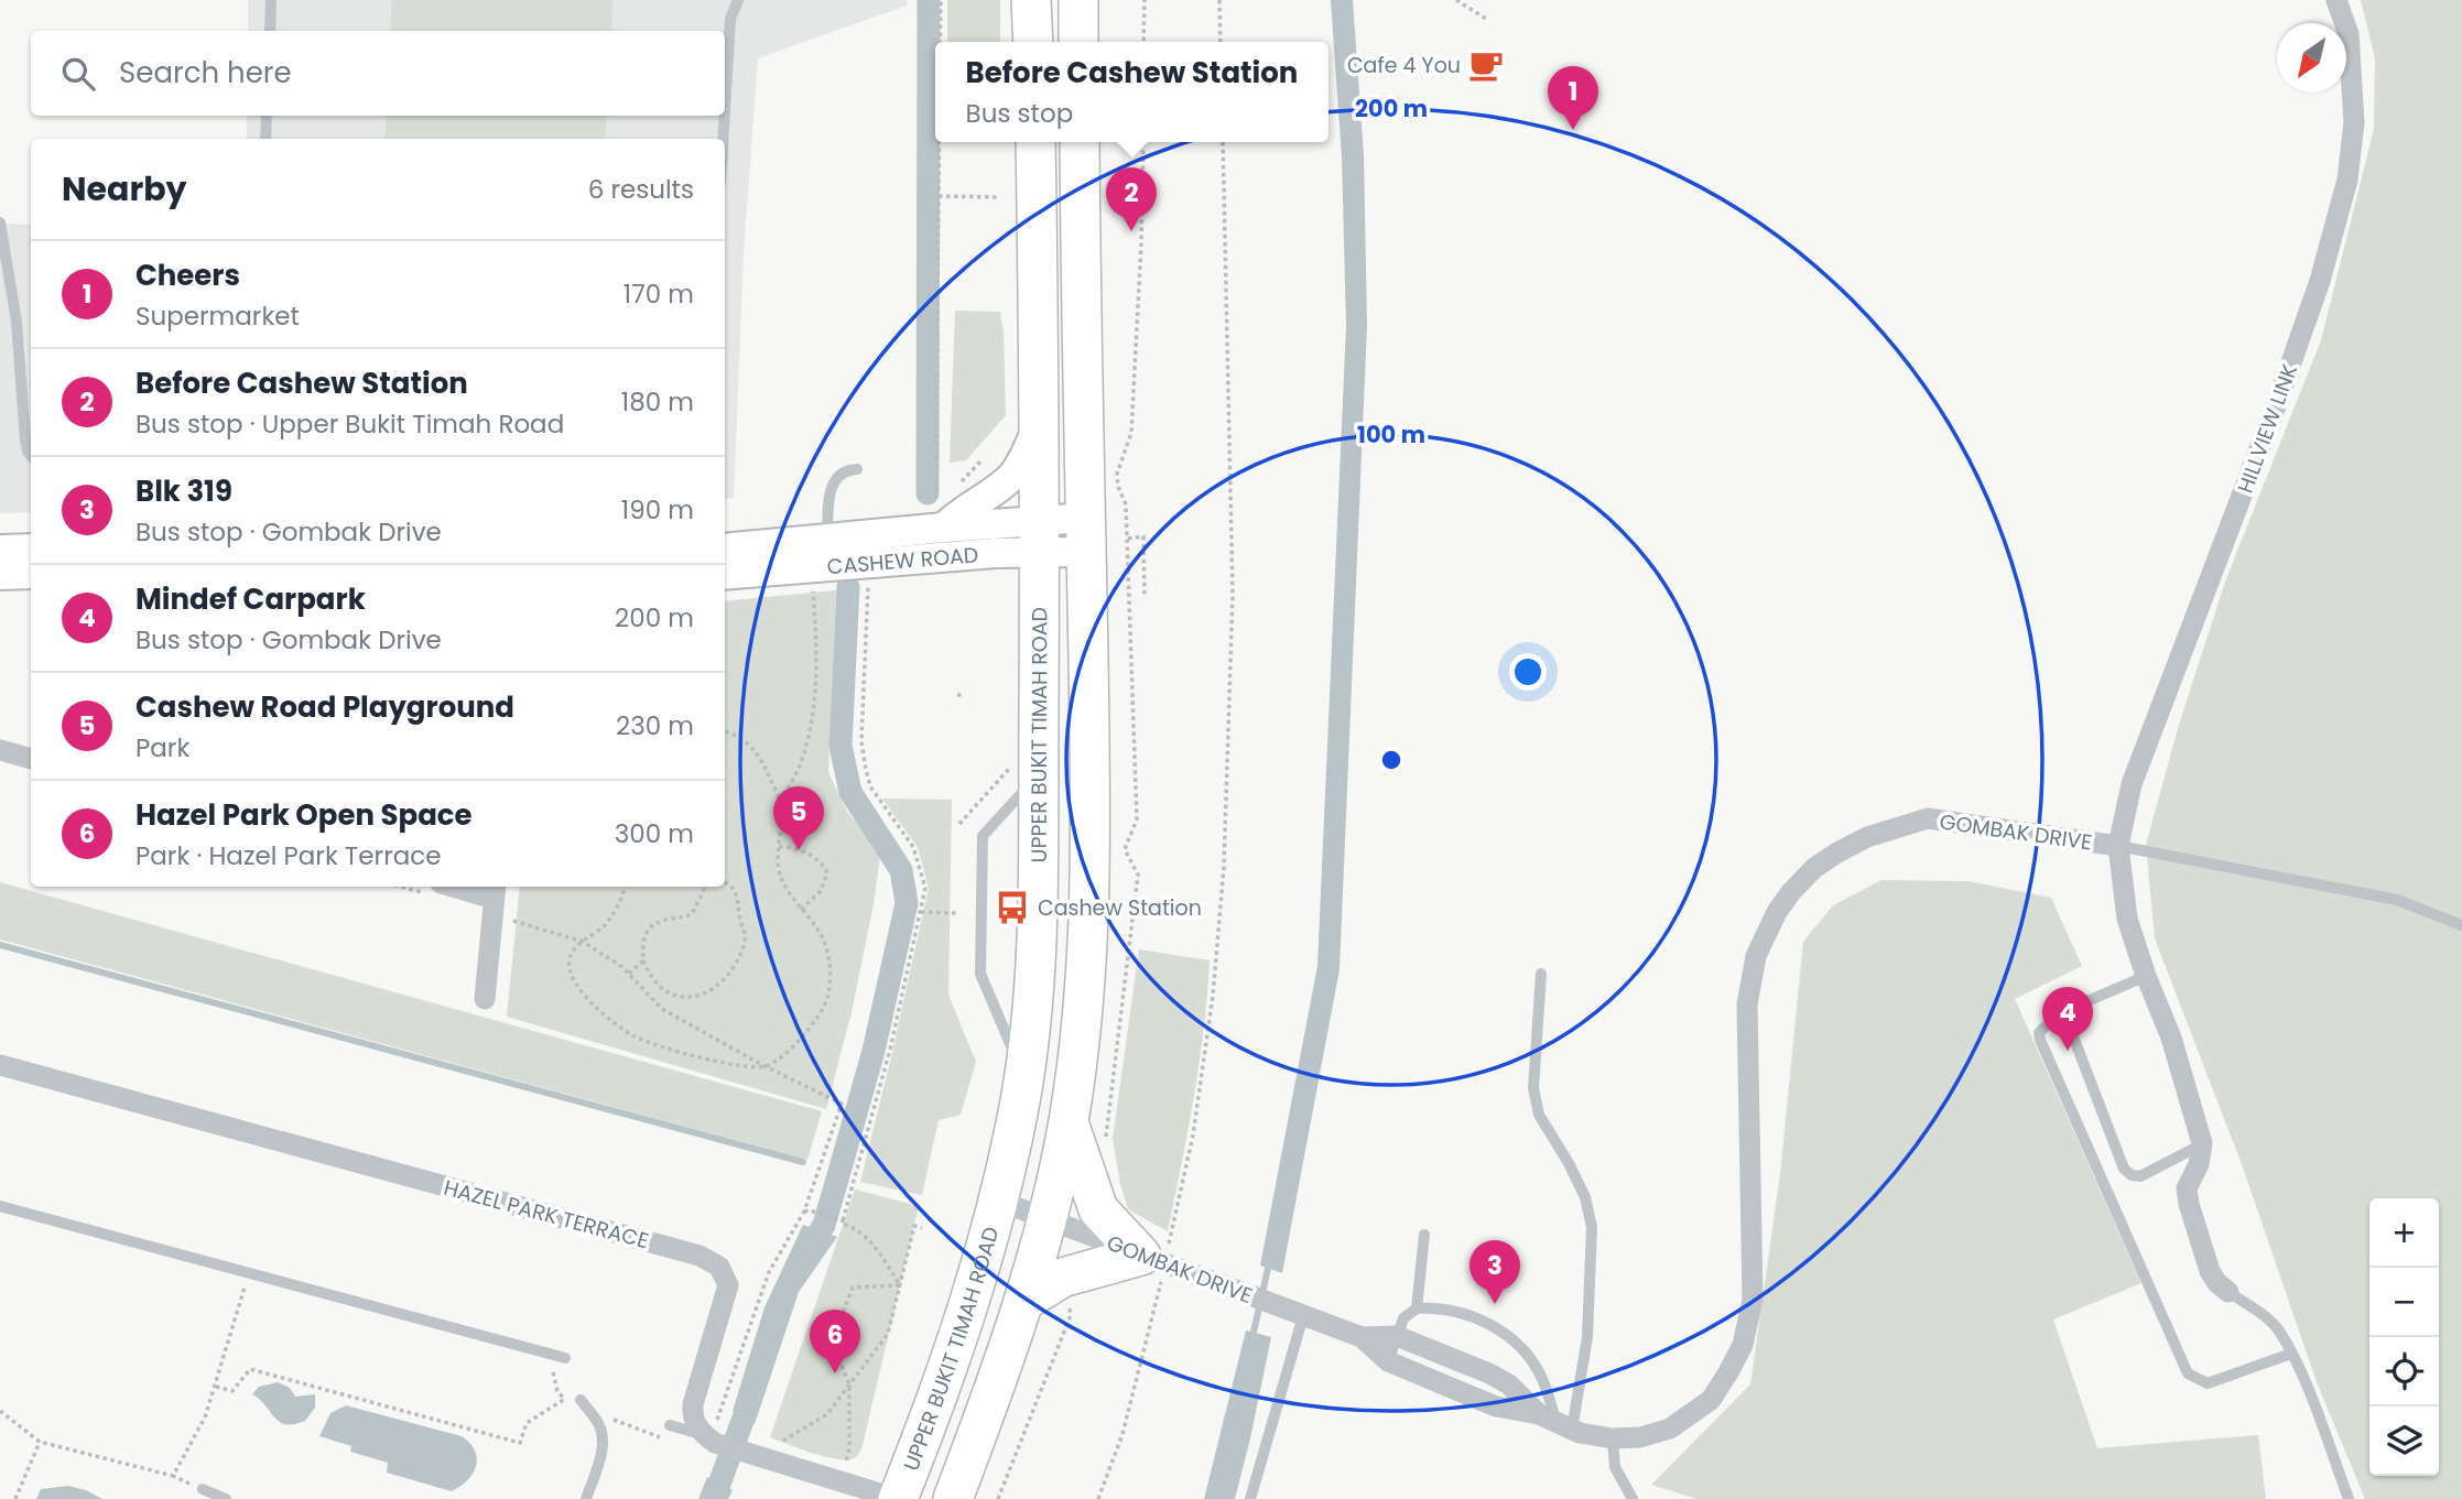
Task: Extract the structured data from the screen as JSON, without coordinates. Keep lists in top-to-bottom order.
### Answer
{
  "streets": {
    "highway": ["UPPER BUKIT TIMAH ROAD"],
    "street": [
      "HILLVIEW LINK",
      "CASHEW ROAD",
      "GOMBAK DRIVE",
      "HAZEL PARK TERRACE"
    ]
  },
  "crossings": [
    ["HILLVIEW LINK", "GOMBAK DRIVE"],
    ["CASHEW ROAD", "UPPER BUKIT TIMAH ROAD"],
    ["UPPER BUKIT TIMAH ROAD", "GOMBAK DRIVE"]
  ],
  "places": {
    "cafe": ["Cafe 4 You"],
    "bus stop": ["Cashew Station"]
  },
  "north": "bottom left",
  "page": {
    "search": "Search here",
    "popup": ["Before Cashew Station", "Bus stop"],
    "pins": [
      "1",
      "2",
      "5",
      "4",
      "3",
      "6"
    ],
    "heading": ["Nearby", "6 results"],
    "list": [
      {
        "mark": "1",
        "name": "Cheers",
        "note": "Supermarket",
        "value": "170 m"
      },
      {
        "mark": "2",
        "name": "Before Cashew Station",
        "note": "Bus stop · Upper Bukit Timah Road",
        "value": "180 m"
      },
      {
        "mark": "3",
        "name": "Blk 319",
        "note": "Bus stop · Gombak Drive",
        "value": "190 m"
      },
      {
        "mark": "4",
        "name": "Mindef Carpark",
        "note": "Bus stop · Gombak Drive",
        "value": "200 m"
      },
      {
        "mark": "5",
        "name": "Cashew Road Playground",
        "note": "Park",
        "value": "230 m"
      },
      {
        "mark": "6",
        "name": "Hazel Park Open Space",
        "note": "Park · Hazel Park Terrace",
        "value": "300 m"
      }
    ],
    "map_buttons": ["+", "−"]
  },
  "rings": ["200 m", "100 m"]
}
